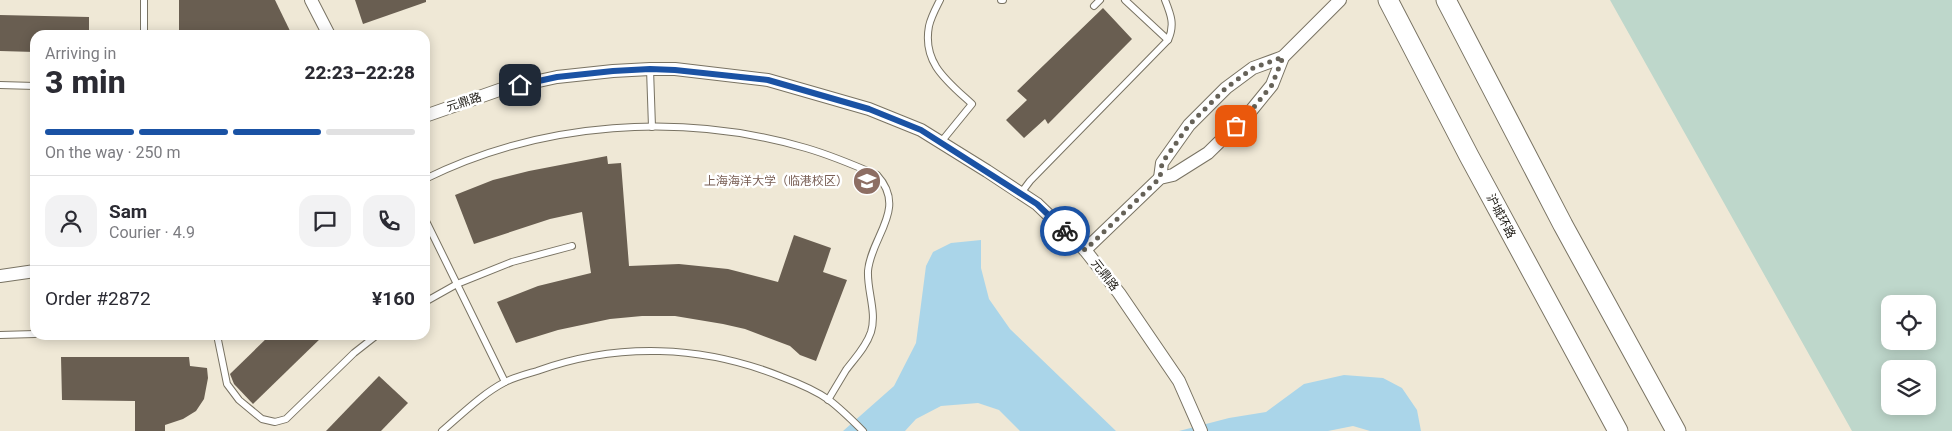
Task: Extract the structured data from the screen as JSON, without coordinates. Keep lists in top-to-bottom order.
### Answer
{
  "streets": {
    "main road": ["沪城环路"],
    "street": ["元鼎路"]
  },
  "places": {
    "school or university": ["上海海洋大学（临港校区）"]
  },
  "page": {
    "heading": ["3 min", "Arriving in", "22:23–22:28"],
    "panel": [
      "Sam",
      "Courier · 4.9",
      "Order #2872",
      "¥160"
    ],
    "bar": "On the way · 250 m"
  }
}
